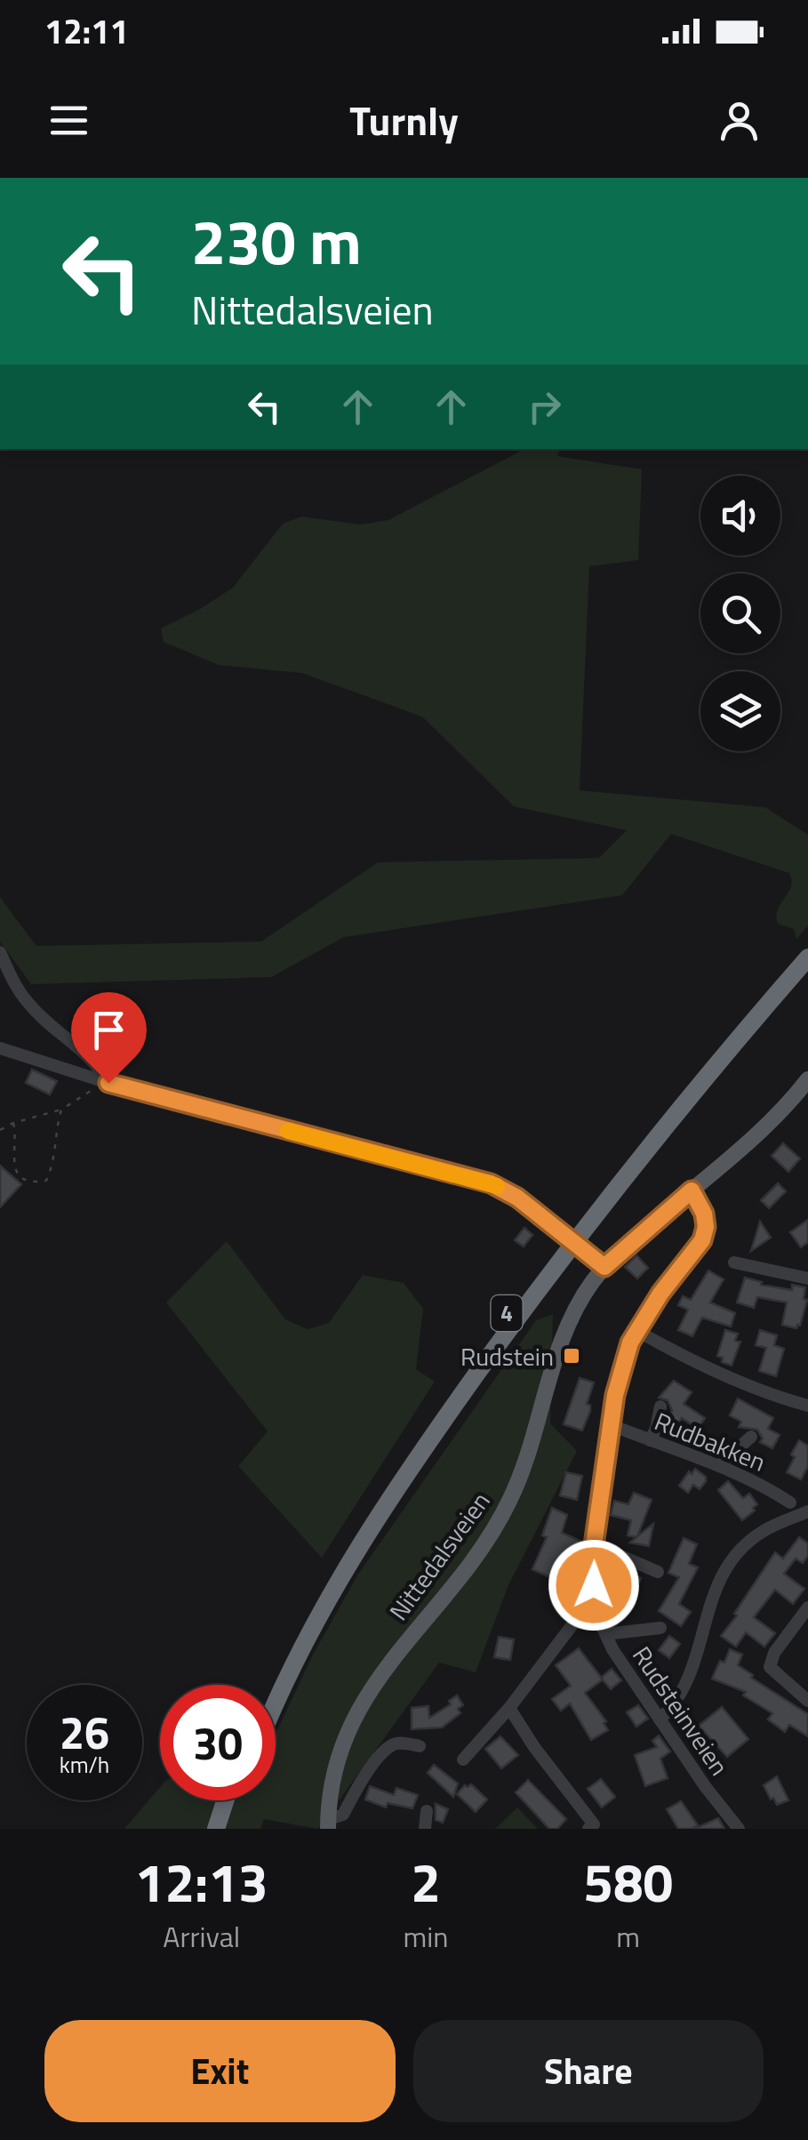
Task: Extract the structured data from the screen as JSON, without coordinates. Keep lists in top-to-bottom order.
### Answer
{
  "streets": {
    "highway": ["4"],
    "main road": ["Nittedalsveien"],
    "street": ["Rudbakken", "Rudsteinveien"]
  },
  "crossings": [
    ["Rudbakken", "Rudsteinveien"],
    ["Nittedalsveien", "Rudsteinveien"]
  ],
  "places": {
    "transit": ["Rudstein"]
  },
  "page": {
    "status": "12:11",
    "header": "Turnly",
    "turn": ["230 m", "Nittedalsveien"],
    "speed": "26 km/h",
    "limit": "30",
    "eta": [
      "12:13",
      "Arrival",
      "2",
      "min",
      "580",
      "m"
    ],
    "buttons": ["Exit", "Share"]
  }
}
